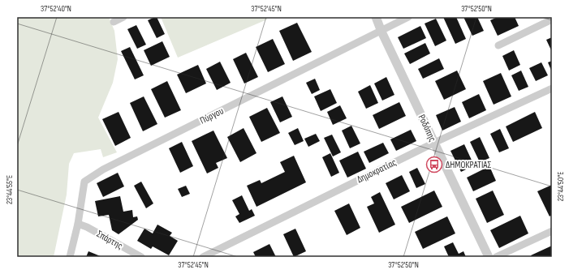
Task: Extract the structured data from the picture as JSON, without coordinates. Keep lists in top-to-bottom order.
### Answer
{
  "streets": {
    "street": [
      "Πύργου",
      "Ροδόπης",
      "Δημοκρατίας",
      "Σπάρτης"
    ]
  },
  "crossings": [
    ["Πύργου", "Ροδόπης"],
    ["Πύργου", "Σπάρτης"],
    ["Ροδόπης", "Δημοκρατίας"]
  ],
  "places": {
    "bus stop": ["ΔΗΜΟΚΡΑΤΙΑΣ"]
  },
  "coordinates": [
    "37°52'40\"N",
    "37°52'45\"N",
    "37°52'50\"N",
    "23°44'50\"E",
    "23°44'55\"E"
  ]
}
